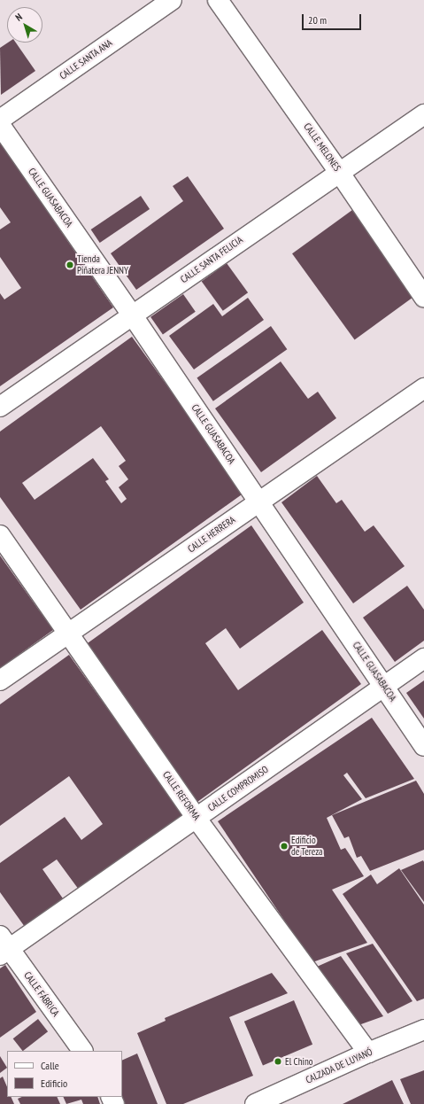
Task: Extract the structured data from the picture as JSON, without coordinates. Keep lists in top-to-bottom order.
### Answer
{
  "streets": {
    "street": [
      "CALLE SANTA ANA",
      "CALLE MELONES",
      "CALLE GUASABACOA",
      "CALLE SANTA FELICIA",
      "CALLE HERRERA",
      "CALLE COMPROMISO",
      "CALLE REFORMA",
      "CALLE FÁBRICA",
      "CALZADA DE LUYANÓ"
    ]
  },
  "crossings": [
    ["CALLE MELONES", "CALLE SANTA FELICIA"],
    ["CALLE GUASABACOA", "CALLE SANTA FELICIA"],
    ["CALLE GUASABACOA", "CALLE HERRERA"],
    ["CALLE GUASABACOA", "CALLE COMPROMISO"],
    ["CALLE HERRERA", "CALLE REFORMA"],
    ["CALLE COMPROMISO", "CALLE REFORMA"],
    ["CALLE COMPROMISO", "CALLE FÁBRICA"],
    ["CALLE REFORMA", "CALZADA DE LUYANÓ"]
  ],
  "places": ["Tienda Piñatera JENNY", "Edificio de Tereza", "El Chino"],
  "legend": ["Calle", "Edificio"],
  "scale_bar": "20 m",
  "north": "top left"
}
